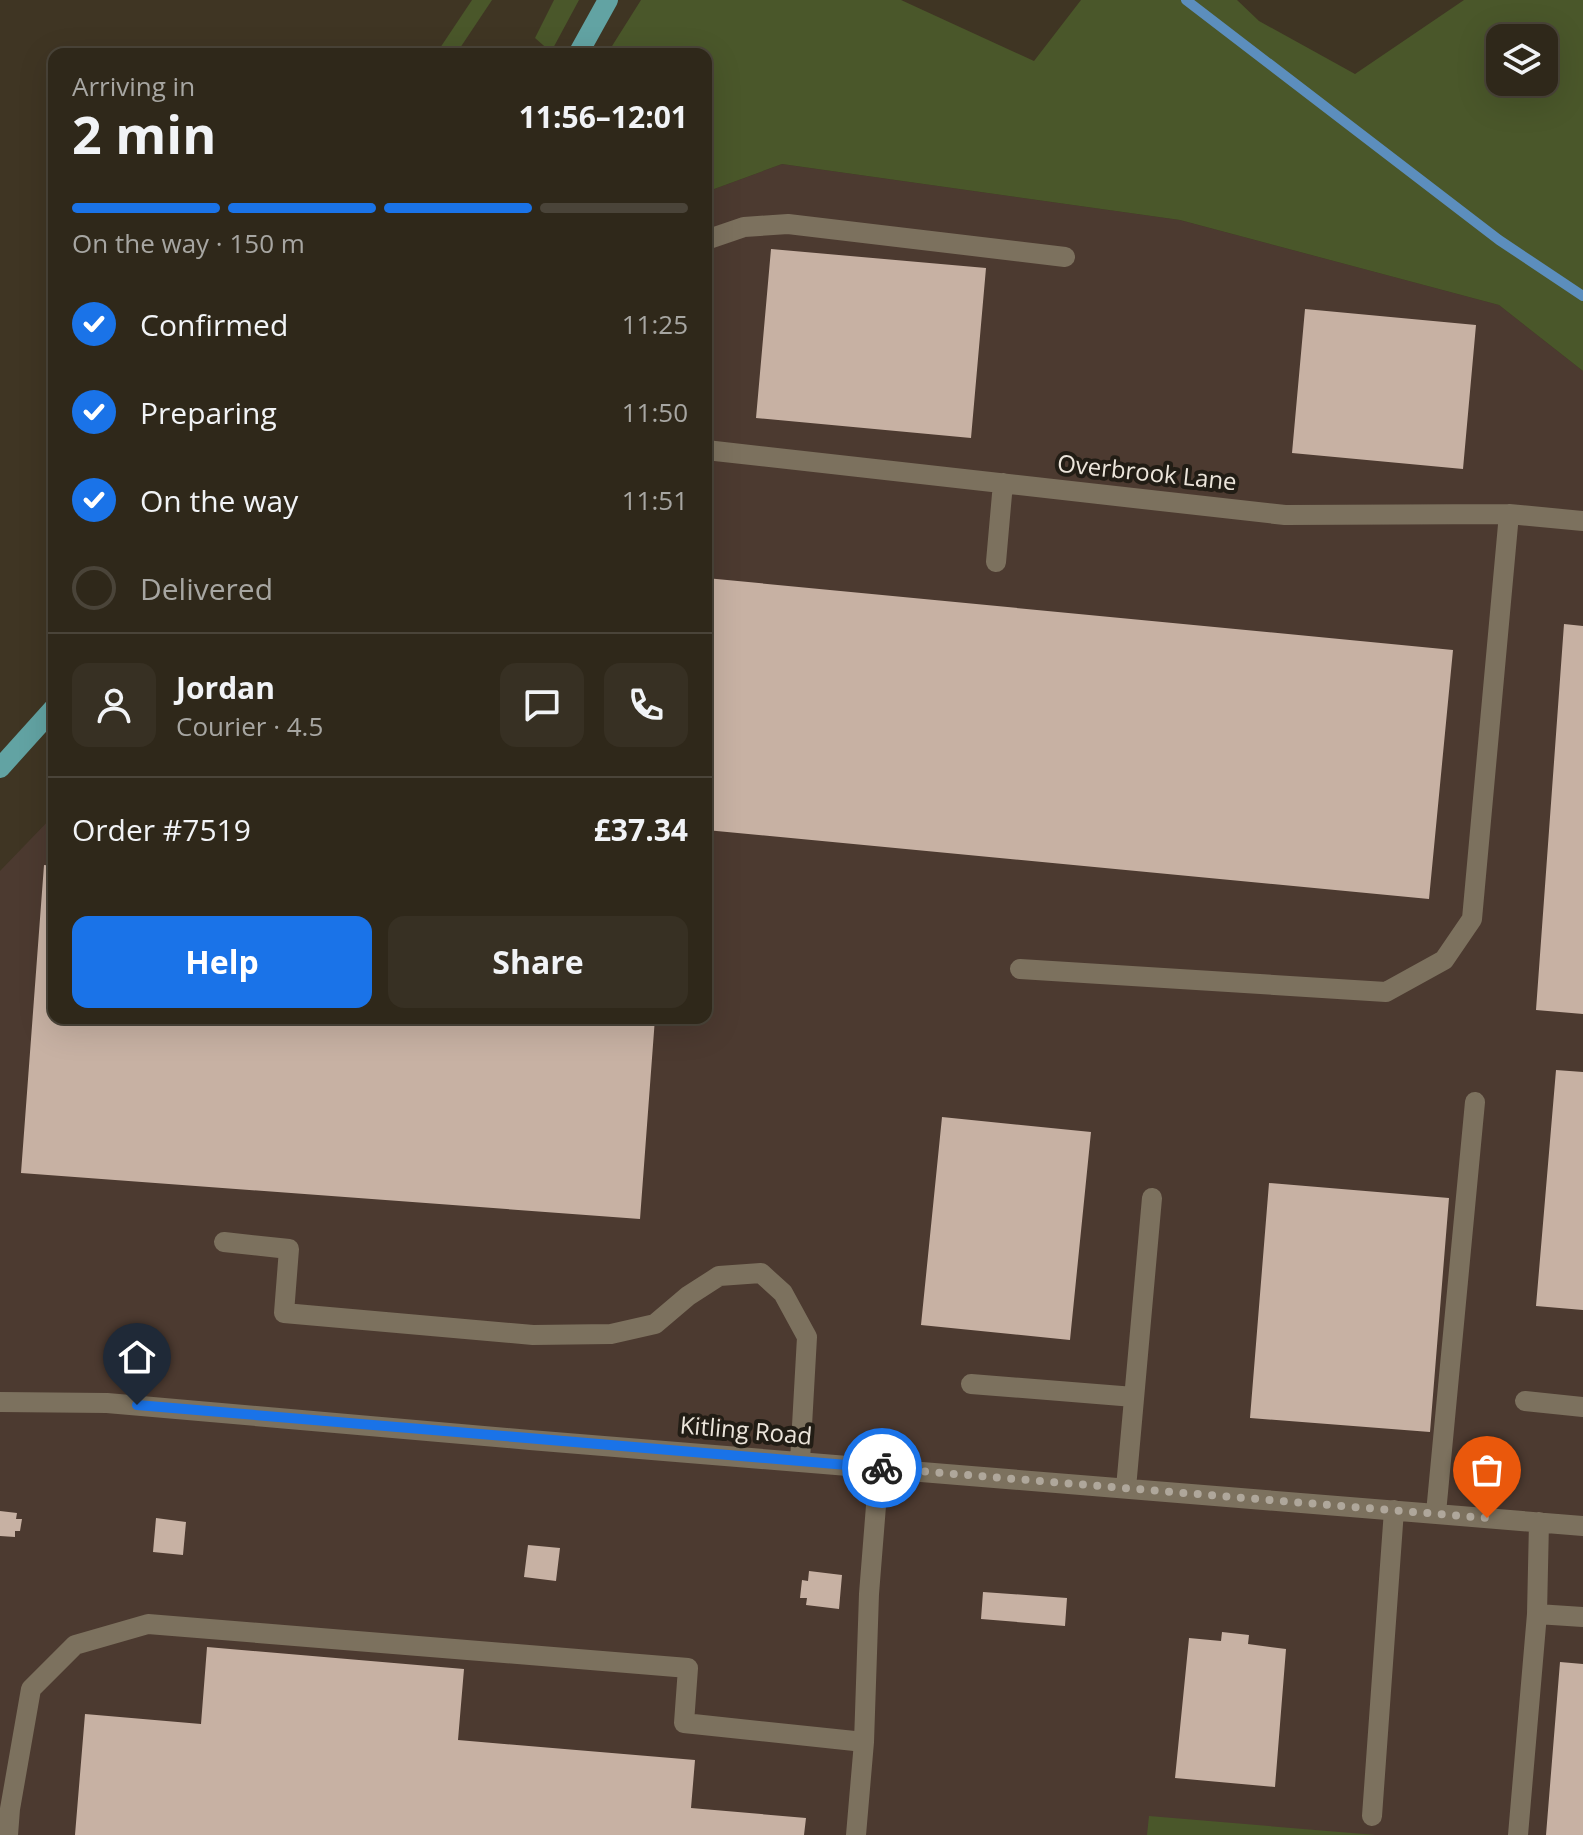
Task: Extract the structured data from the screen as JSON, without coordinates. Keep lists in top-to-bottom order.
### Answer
{
  "streets": {
    "street": ["Overbrook Lane", "Kitling Road"]
  },
  "page": {
    "heading": ["2 min", "Arriving in", "11:56–12:01"],
    "panel": [
      "Jordan",
      "Courier · 4.5",
      "Order #7519",
      "£37.34"
    ],
    "bar": "On the way · 150 m",
    "list": [
      ["Confirmed", "11:25"],
      ["Preparing", "11:50"],
      ["On the way", "11:51"],
      "Delivered"
    ],
    "buttons": ["Help", "Share"]
  }
}
